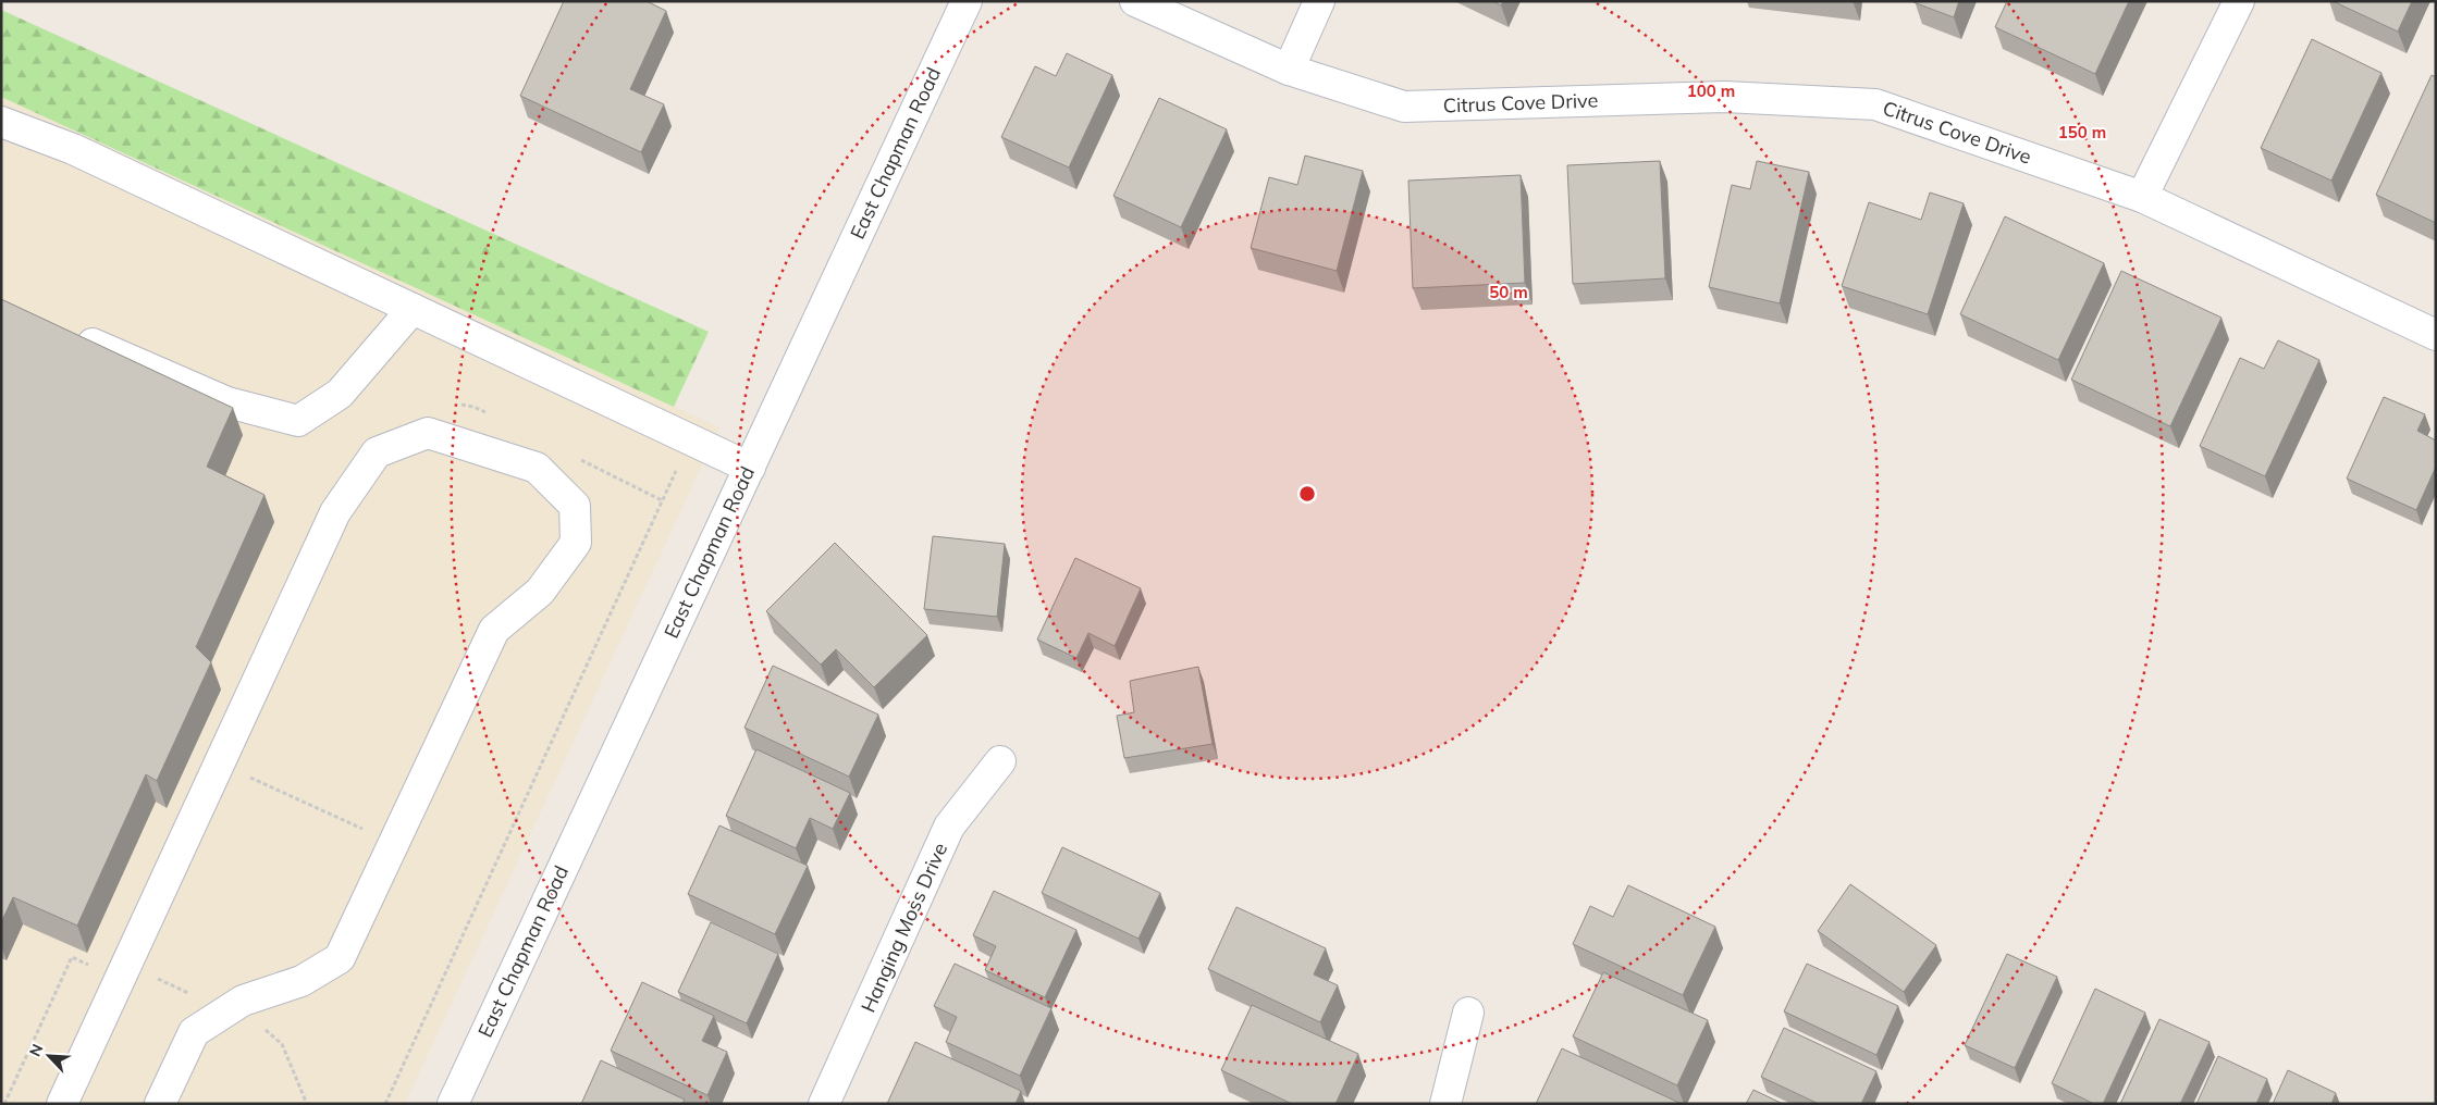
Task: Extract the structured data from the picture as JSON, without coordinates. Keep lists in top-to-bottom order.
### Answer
{
  "streets": {
    "street": ["Citrus Cove Drive", "East Chapman Road", "Hanging Moss Drive"]
  },
  "north": "top left",
  "rings": ["100 m", "150 m", "50 m"]
}
